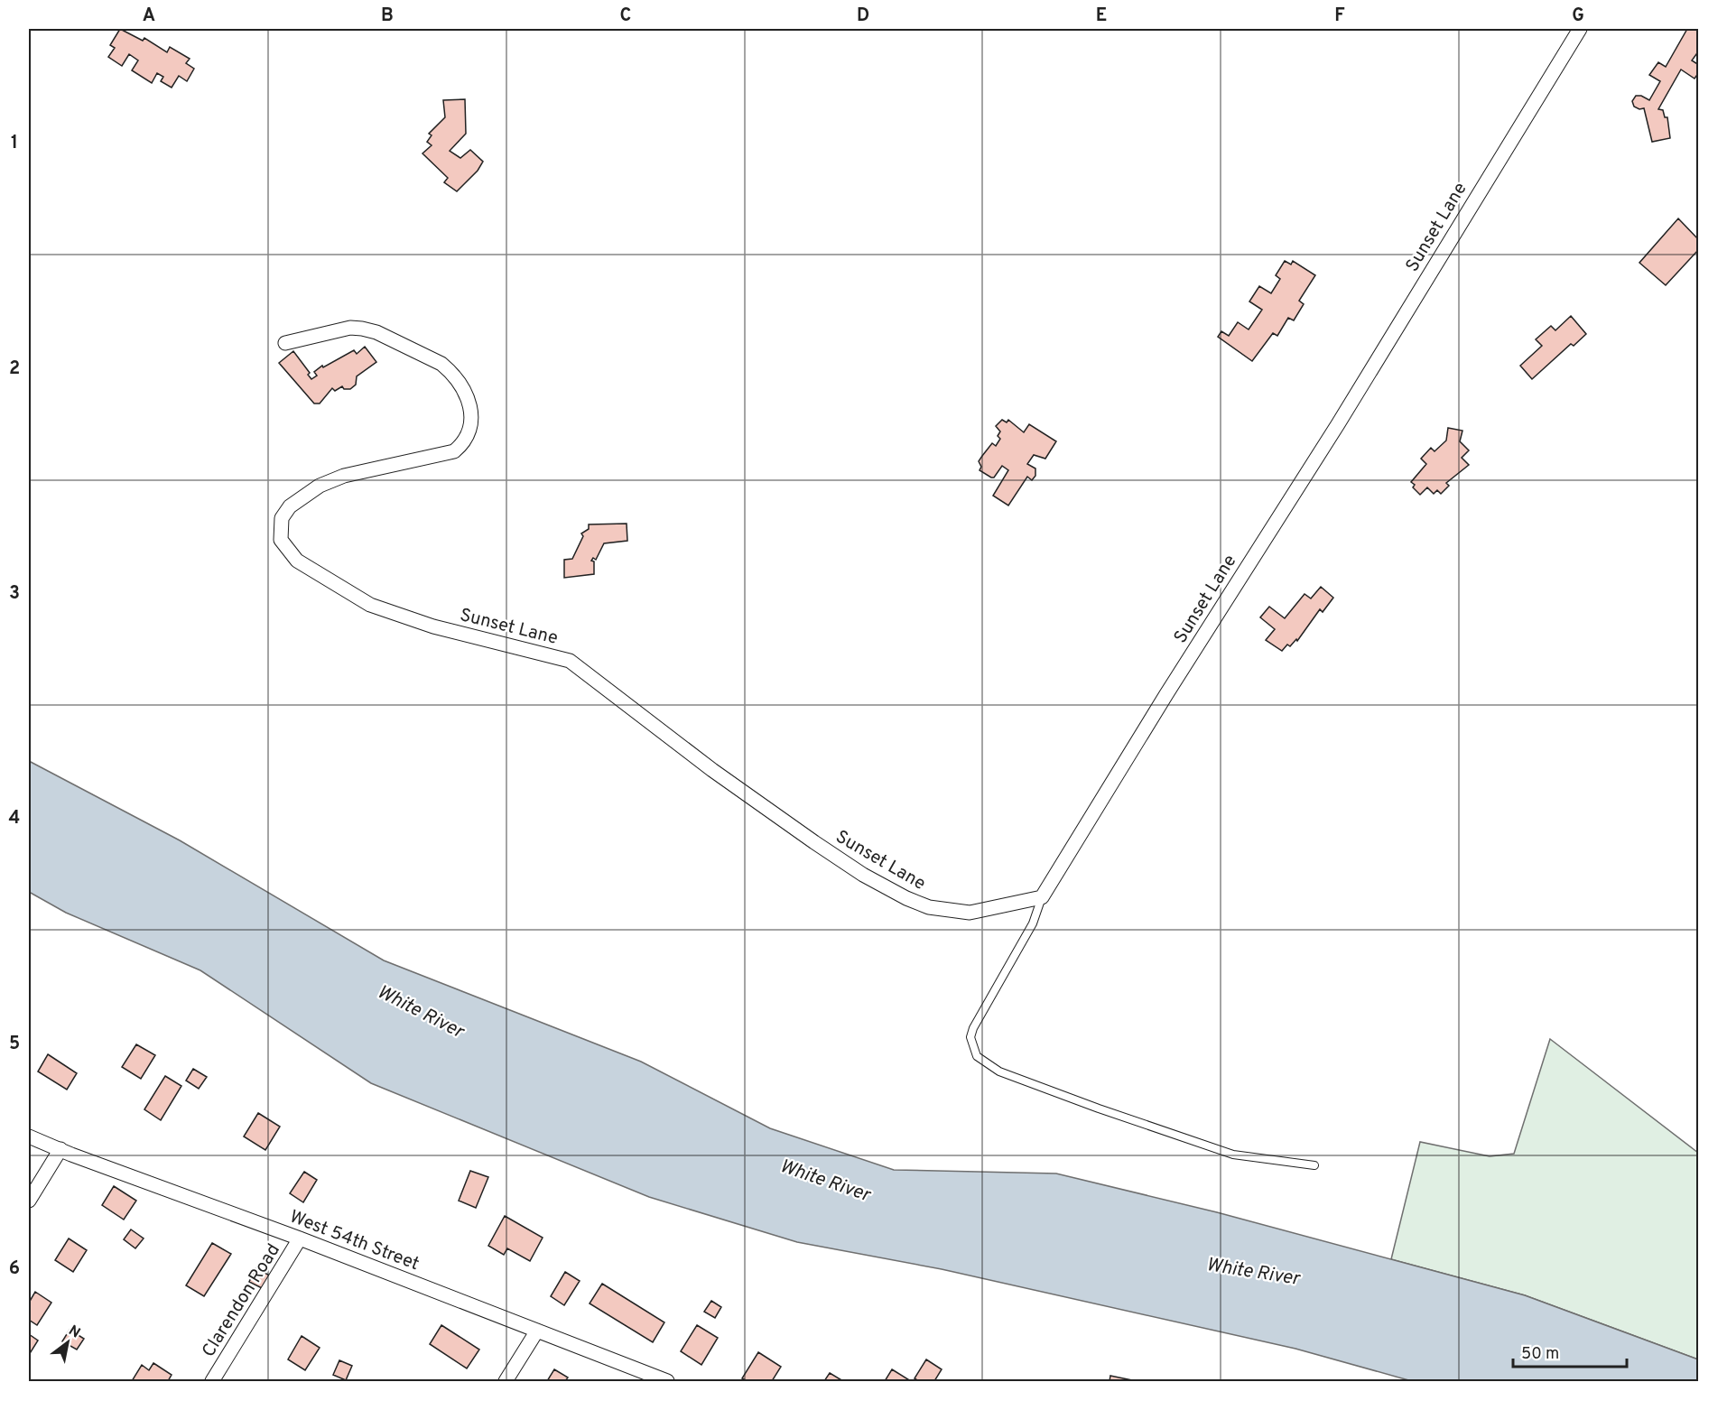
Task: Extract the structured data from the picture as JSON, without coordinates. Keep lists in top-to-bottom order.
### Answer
{
  "streets": {
    "street": ["Sunset Lane", "West 54th Street", "Clarendon Road"]
  },
  "crossings": [
    ["West 54th Street", "Clarendon Road"]
  ],
  "water": ["White River"],
  "scale_bar": "50 m",
  "north": "top right",
  "grid": {
    "columns": [
      "A",
      "B",
      "C",
      "D",
      "E",
      "F",
      "G"
    ],
    "rows": [
      "1",
      "2",
      "3",
      "4",
      "5",
      "6"
    ]
  }
}
